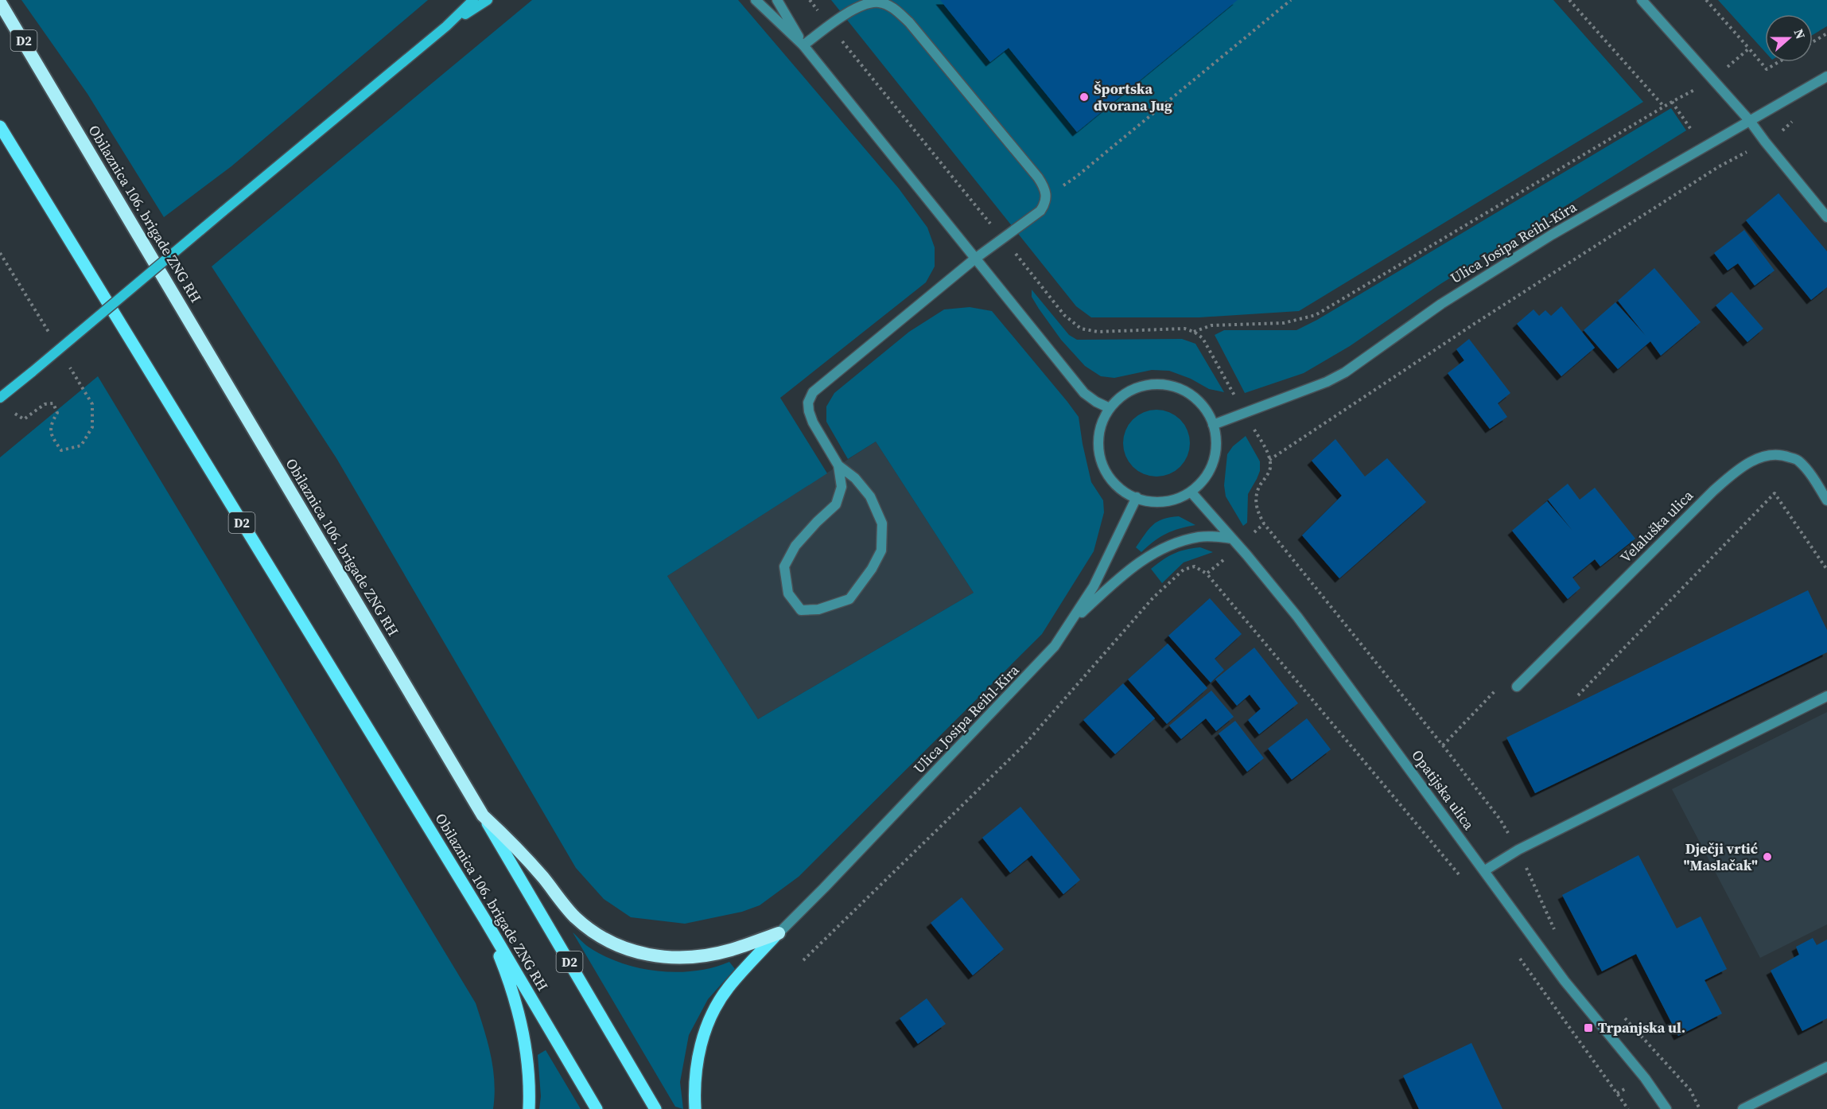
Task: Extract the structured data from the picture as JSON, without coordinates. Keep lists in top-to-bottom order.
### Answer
{
  "streets": {
    "highway": ["D2", "Obilaznica 106. brigade ZNG RH"],
    "street": ["Ulica Josipa Reihl-Kira", "Velaluška ulica", "Opatijska ulica"]
  },
  "crossings": [
    ["Ulica Josipa Reihl-Kira", "Opatijska ulica"]
  ],
  "places": {
    "other": ["Športska dvorana Jug", "Dječji vrtić \"Maslačak\""],
    "transit": ["Trpanjska ul."]
  },
  "north": "right"
}
